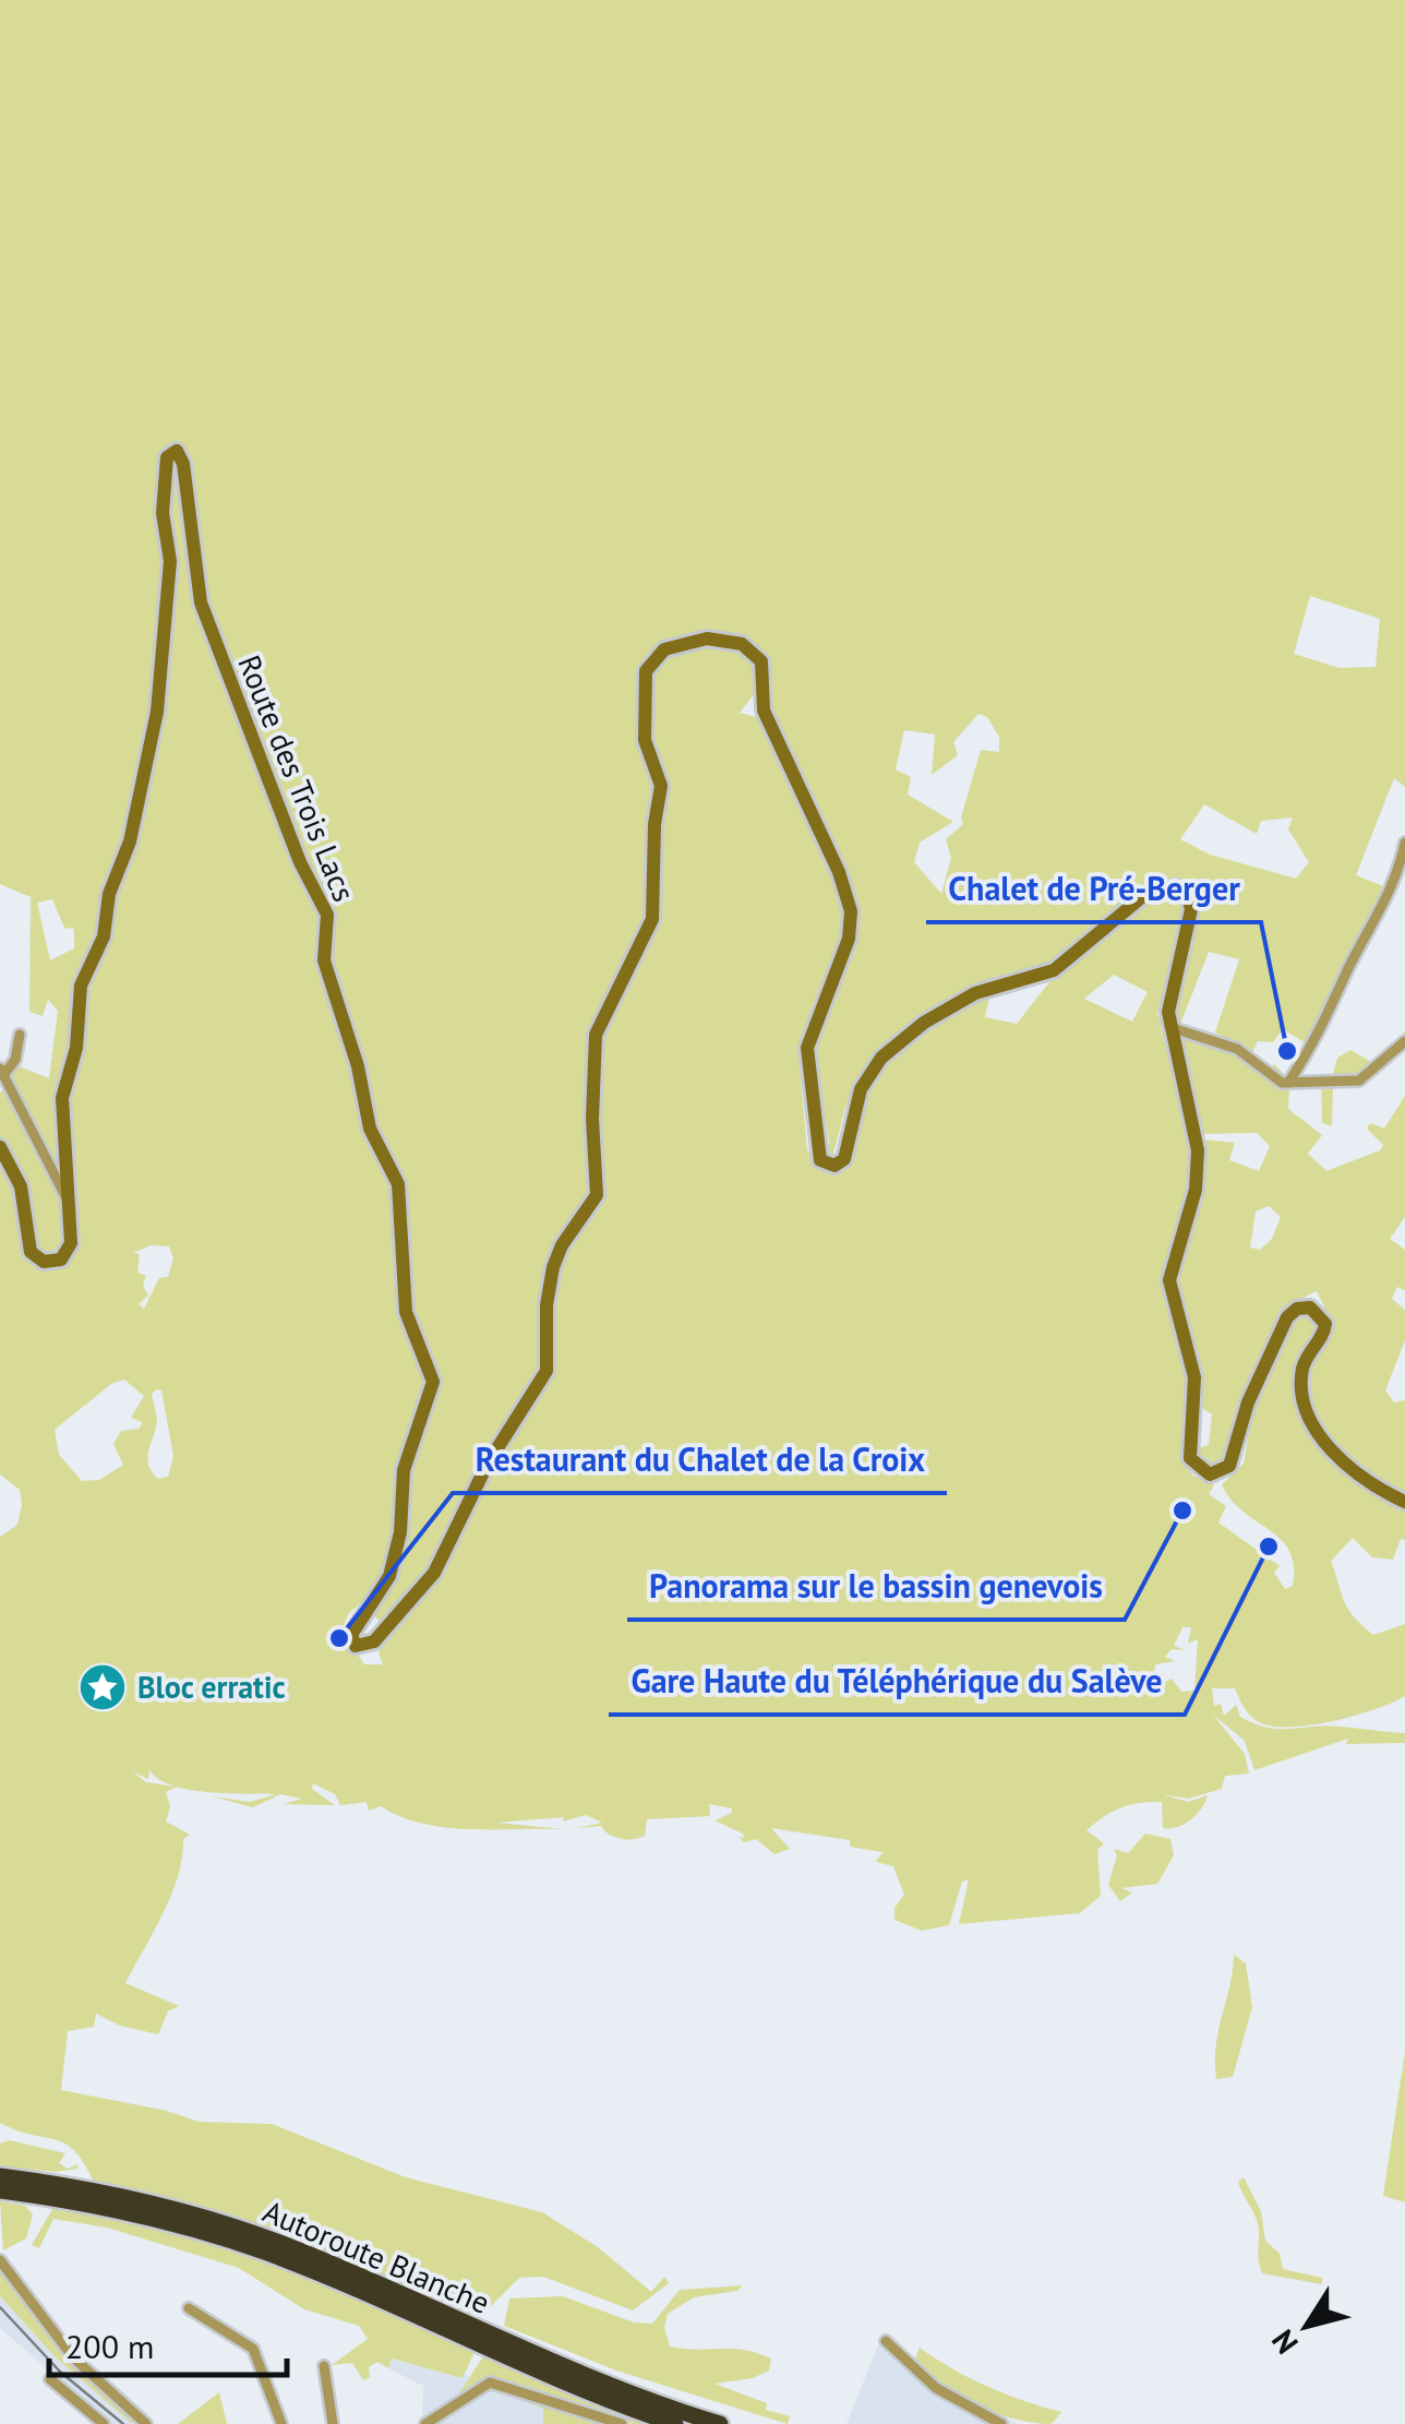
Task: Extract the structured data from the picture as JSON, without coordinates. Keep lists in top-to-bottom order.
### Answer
{
  "streets": {
    "highway": ["Autoroute Blanche"],
    "street": ["Route des Trois Lacs"]
  },
  "places": {
    "other": [
      "Chalet de Pré-Berger",
      "Panorama sur le bassin genevois",
      "Gare Haute du Téléphérique du Salève",
      "Restaurant du Chalet de la Croix"
    ],
    "place": ["Bloc erratic"]
  },
  "scale_bar": "200 m",
  "north": "bottom left"
}
